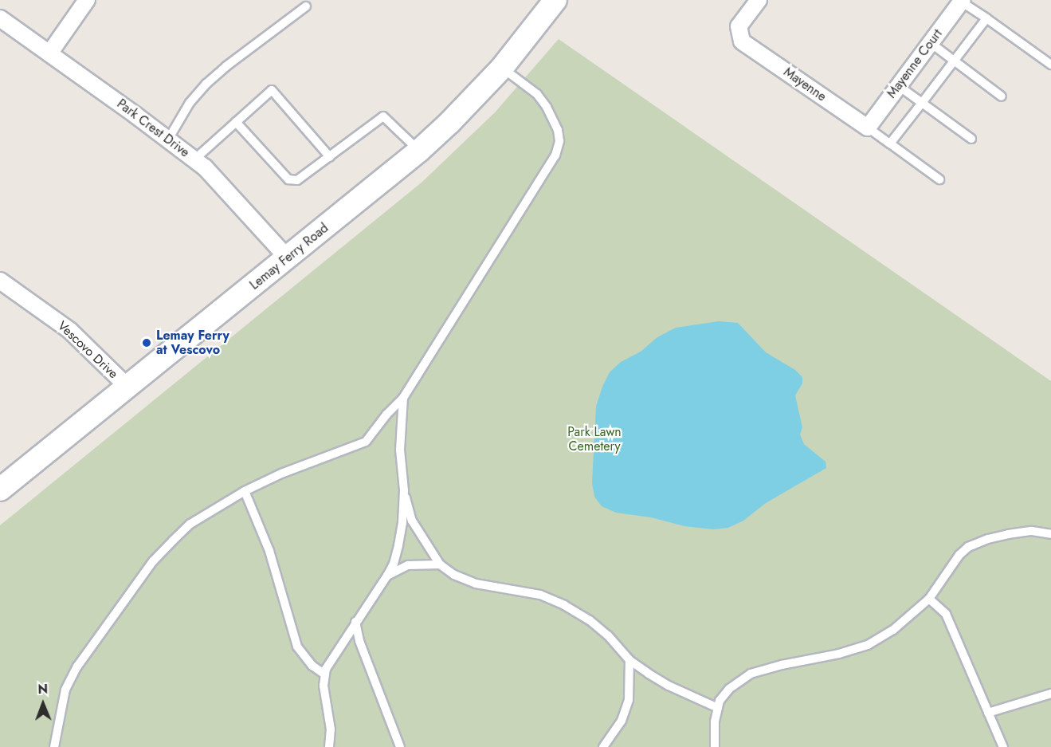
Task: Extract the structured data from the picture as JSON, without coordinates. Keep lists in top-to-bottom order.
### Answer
{
  "streets": {
    "main road": ["Lemay Ferry Road"],
    "street": [
      "Mayenne Court",
      "Mayenne",
      "Park Crest Drive",
      "Vescovo Drive"
    ]
  },
  "crossings": [
    ["Mayenne Court", "Mayenne"],
    ["Park Crest Drive", "Lemay Ferry Road"],
    ["Lemay Ferry Road", "Vescovo Drive"]
  ],
  "parks": ["Park Lawn Cemetery"],
  "places": ["Lemay Ferry at Vescovo"],
  "north": "top"
}
